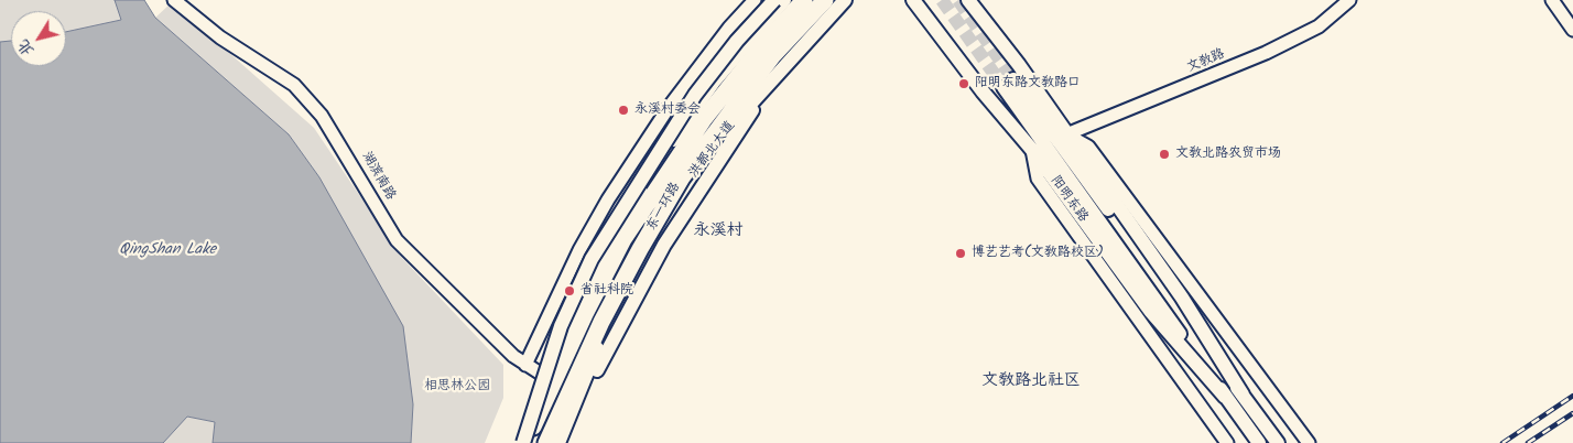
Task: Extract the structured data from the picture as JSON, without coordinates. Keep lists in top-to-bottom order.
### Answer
{
  "streets": {
    "highway": ["东一环路"],
    "main road": [
      "文教路",
      "洪都北大道",
      "湖滨南路",
      "阳明东路"
    ]
  },
  "crossings": [
    ["文教路", "阳明东路"]
  ],
  "districts": ["永溪村", "文教路北社区"],
  "water": ["QingShan Lake"],
  "parks": ["相思林公园"],
  "places": [
    "阳明东路文教路口",
    "永溪村委会",
    "文教北路农贸市场",
    "博艺艺考(文教路校区)",
    "省社科院"
  ],
  "north": "bottom left"
}
